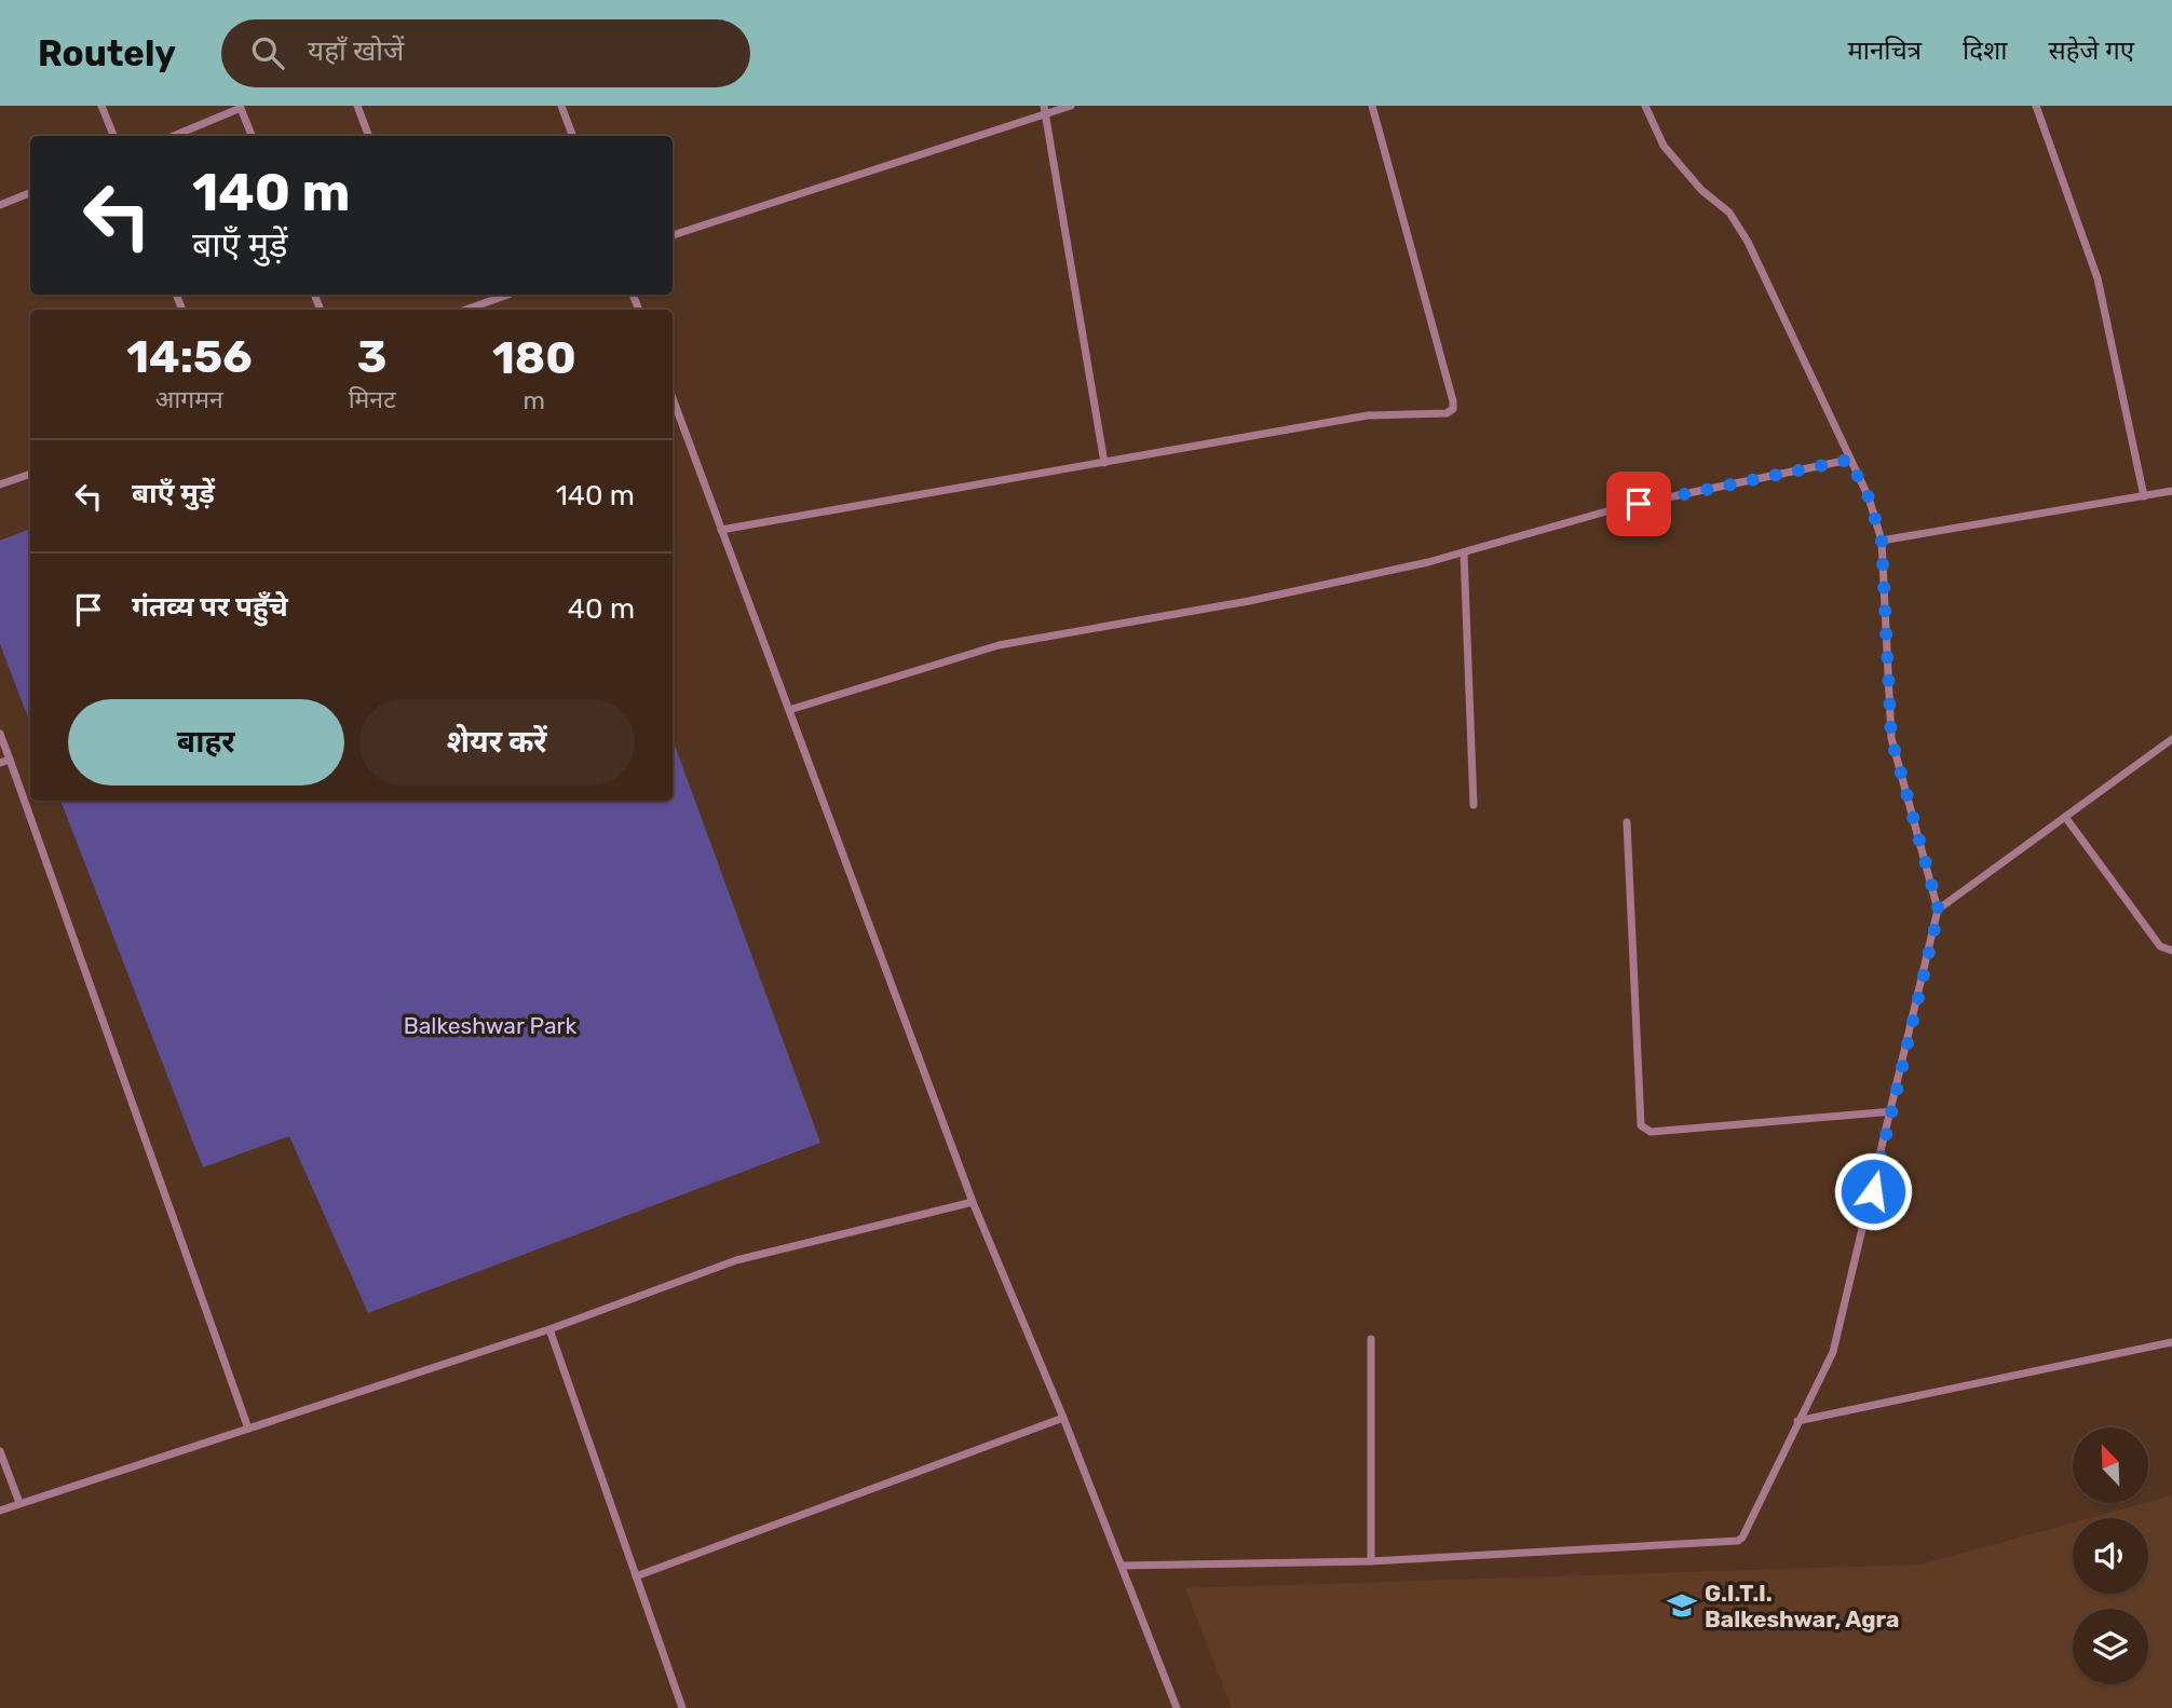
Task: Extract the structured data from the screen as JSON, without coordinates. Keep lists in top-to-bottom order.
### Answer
{
  "parks": ["Balkeshwar Park"],
  "places": {
    "school or university": ["G.I.T.I. Balkeshwar, Agra"]
  },
  "north": "top left",
  "page": {
    "header": "Routely",
    "search": "यहाँ खोजें",
    "nav": ["मानचित्र", "दिशा", "सहेजे गए"],
    "turn": ["140 m", "बाएँ मुड़ें"],
    "eta": [
      "14:56",
      "आगमन",
      "3",
      "मिनट",
      "180",
      "m"
    ],
    "list": [
      {
        "name": "बाएँ मुड़ें",
        "value": "140 m"
      },
      {
        "name": "गंतव्य पर पहुँचे",
        "value": "40 m"
      }
    ],
    "buttons": ["बाहर", "शेयर करें"]
  }
}
